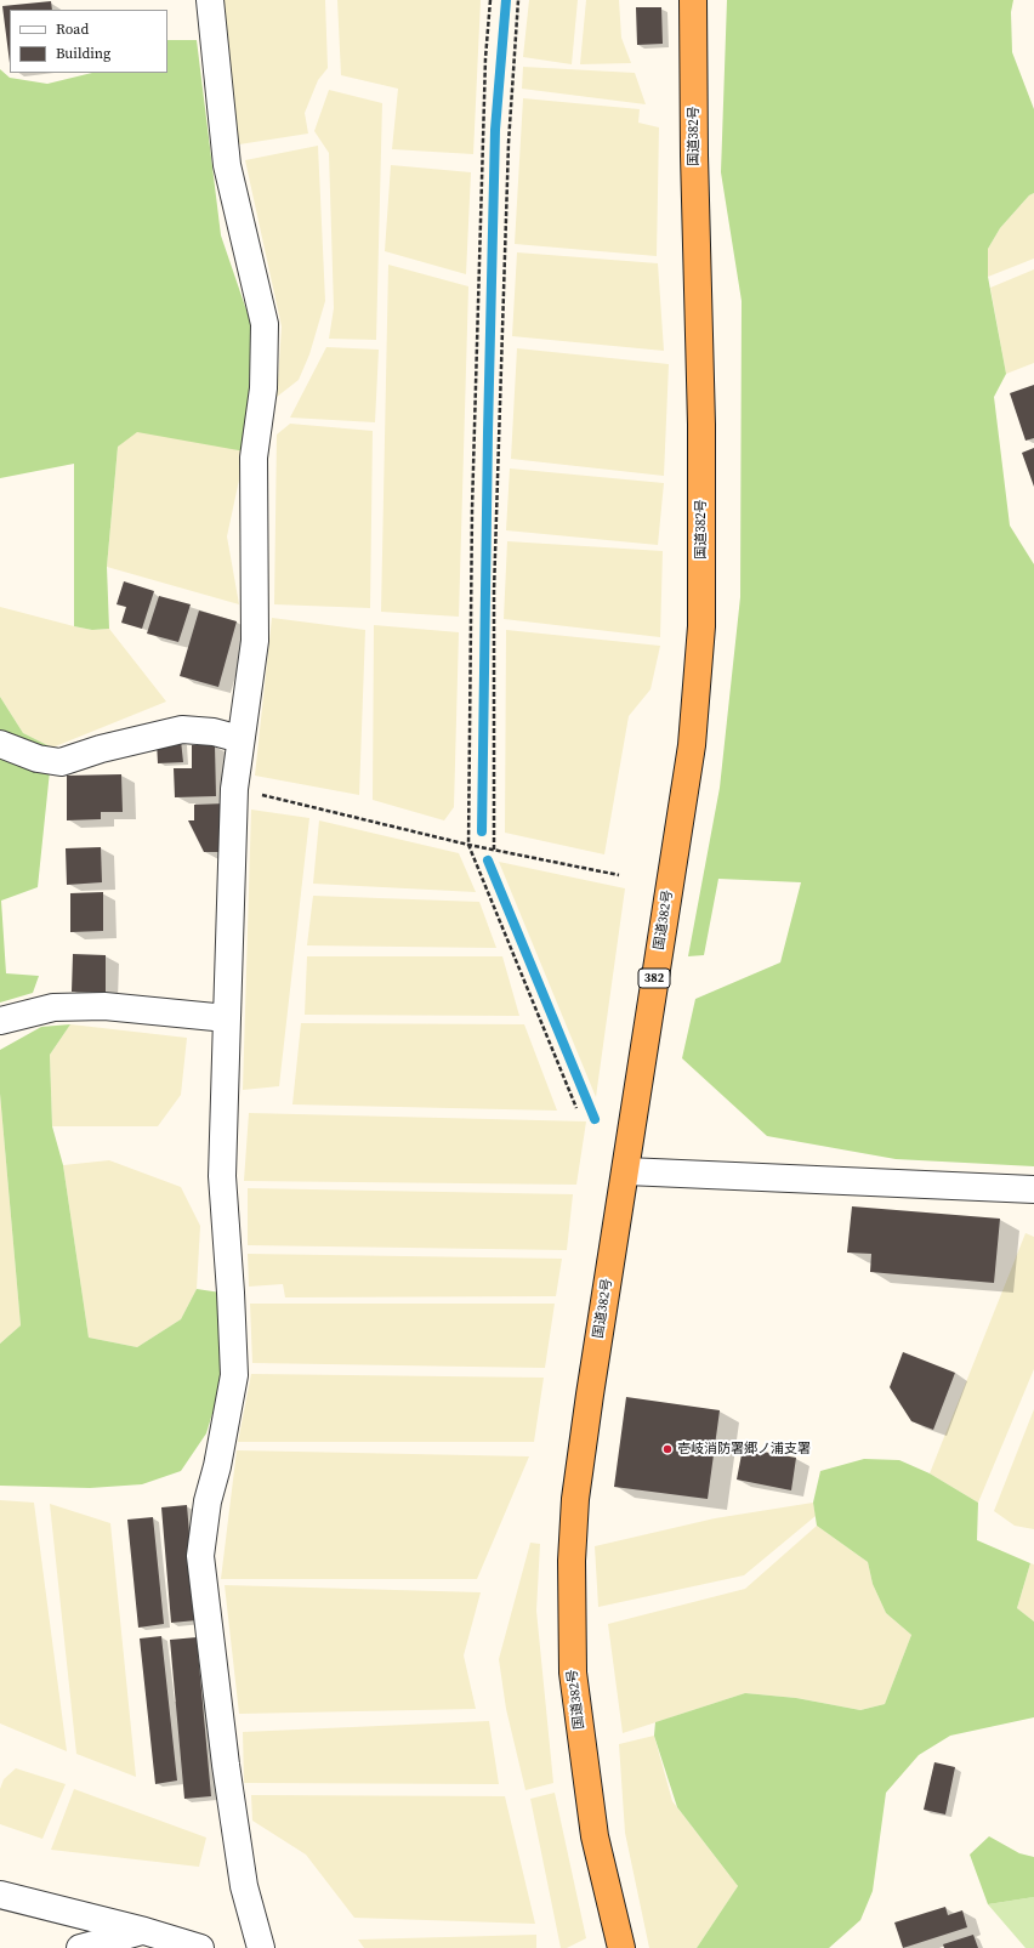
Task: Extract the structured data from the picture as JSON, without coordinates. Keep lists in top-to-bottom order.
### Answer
{
  "streets": {
    "highway": ["国道382号", "382"]
  },
  "places": ["壱岐消防署郷ノ浦支署"],
  "legend": ["Road", "Building"]
}
